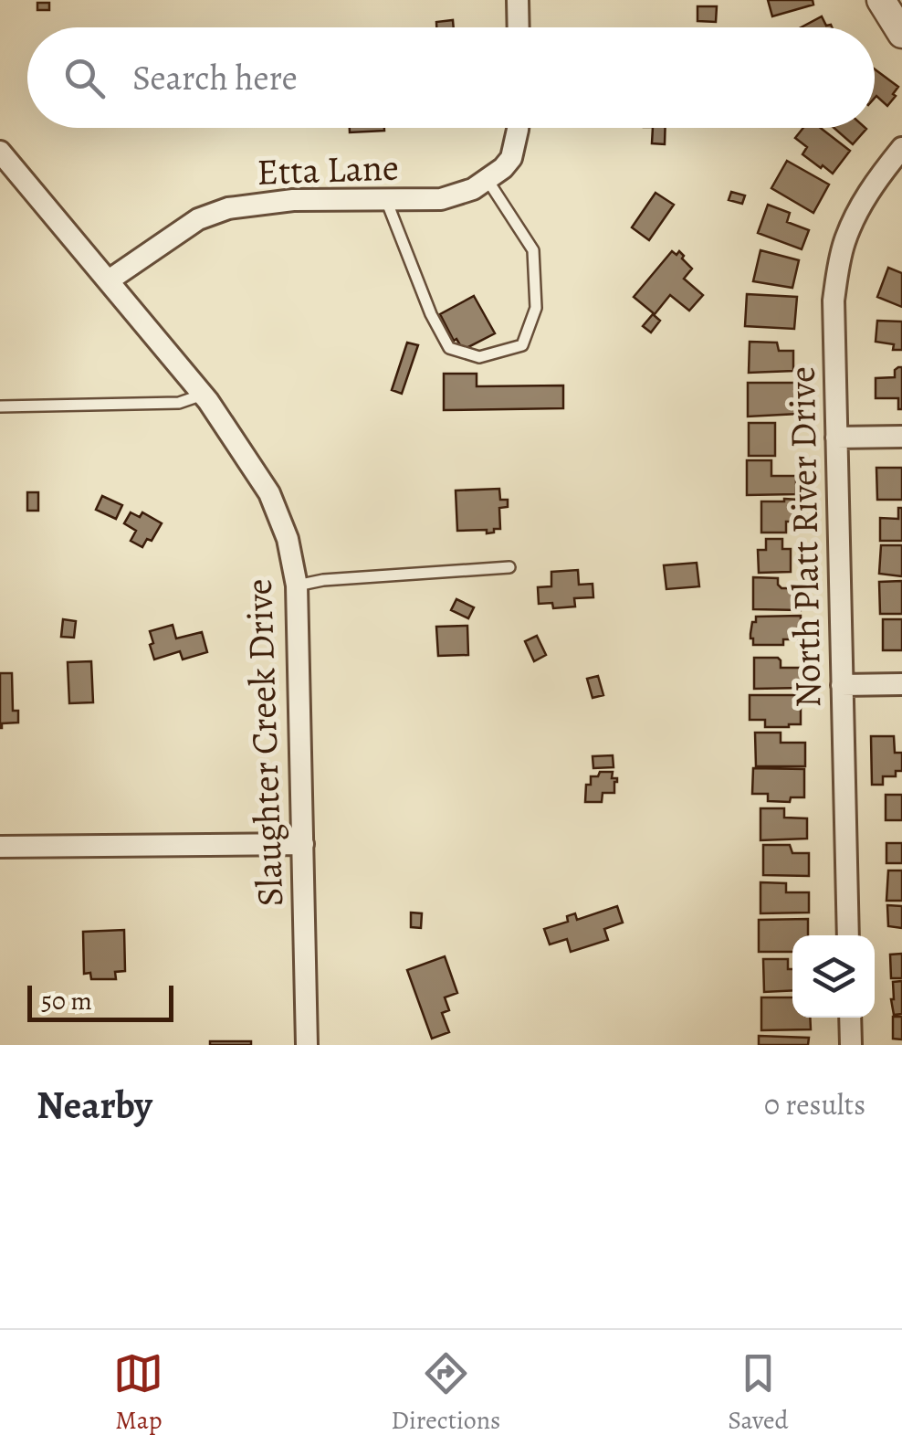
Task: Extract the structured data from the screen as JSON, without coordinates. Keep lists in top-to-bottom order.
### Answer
{
  "streets": {
    "street": ["Etta Lane", "North Platt River Drive", "Slaughter Creek Drive"]
  },
  "crossings": [
    ["Etta Lane", "Slaughter Creek Drive"]
  ],
  "scale_bar": "50 m",
  "page": {
    "search": "Search here",
    "scale": "50 m",
    "heading": ["Nearby", "0 results"],
    "nav": ["Map", "Directions", "Saved"]
  }
}
